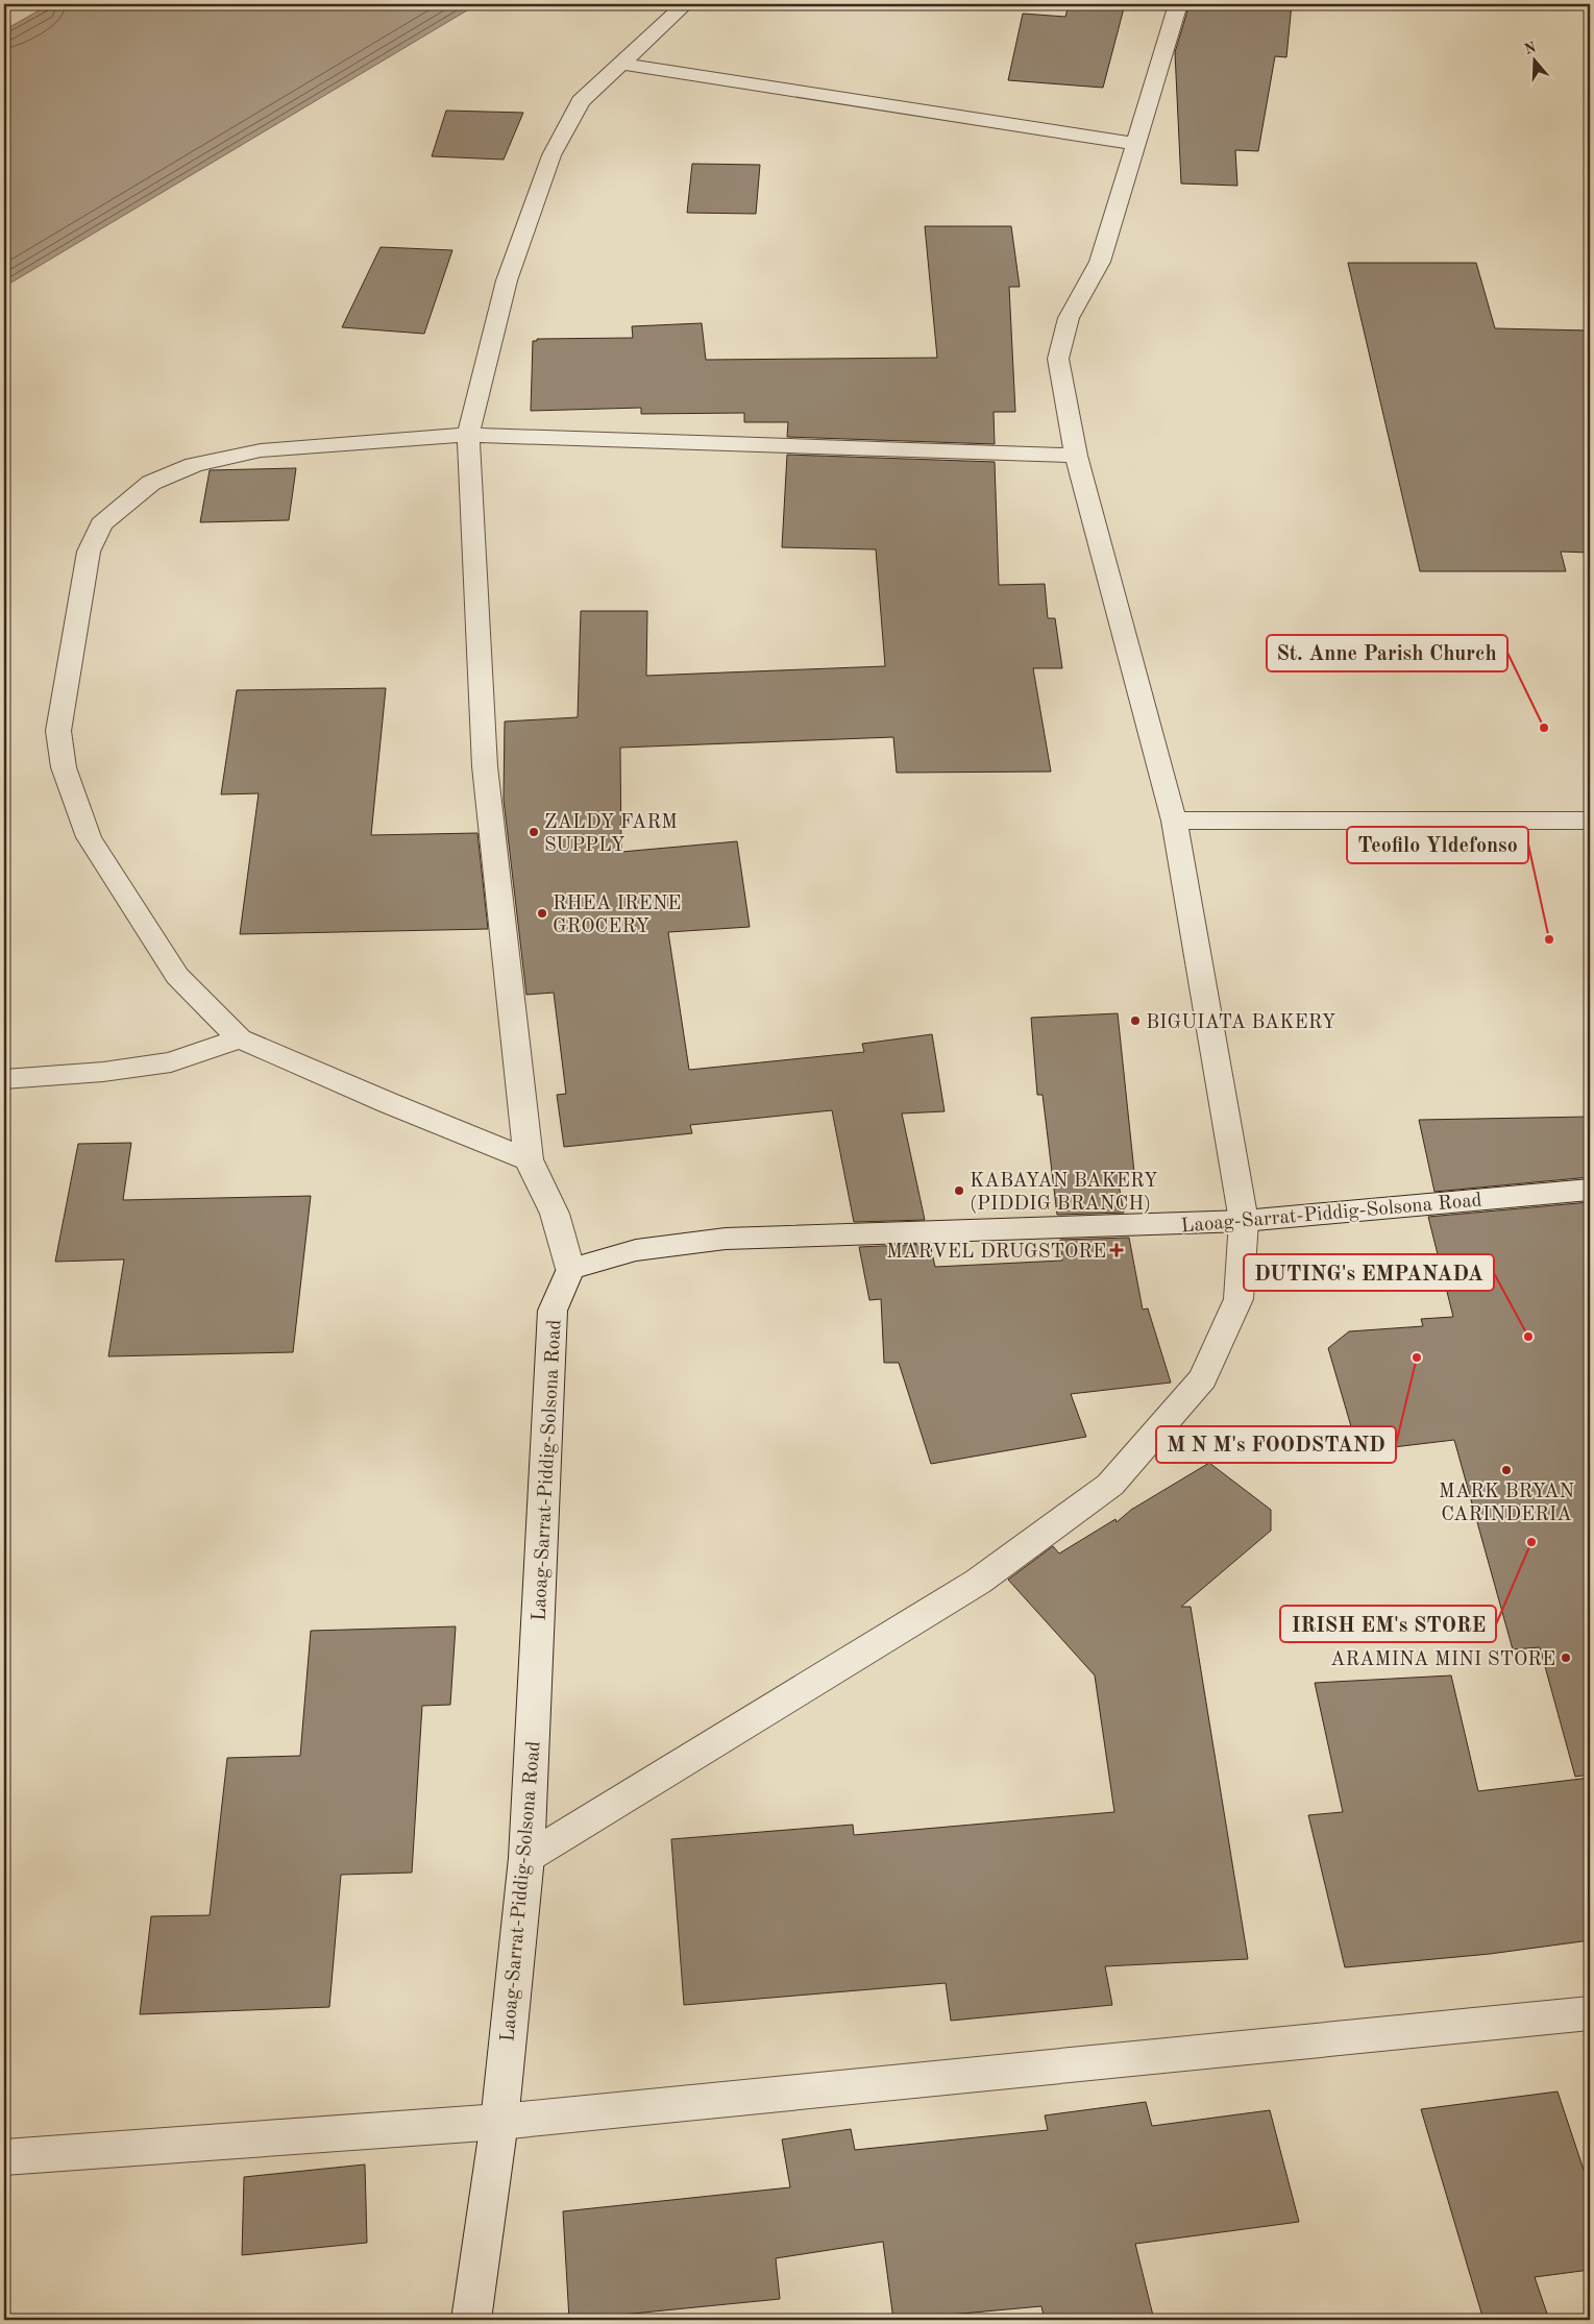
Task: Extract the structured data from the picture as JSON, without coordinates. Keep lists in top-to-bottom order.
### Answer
{
  "streets": {
    "street": ["Laoag-Sarrat-Piddig-Solsona Road"]
  },
  "places": {
    "other": [
      "St. Anne Parish Church",
      "ZALDY FARM SUPPLY",
      "RHEA IRENE GROCERY",
      "Teofilo Yldefonso",
      "BIGUIATA BAKERY",
      "KABAYAN BAKERY (PIDDIG BRANCH)",
      "DUTING's EMPANADA",
      "M N M's FOODSTAND",
      "MARK BRYAN CARINDERIA",
      "IRISH EM's STORE",
      "ARAMINA MINI STORE"
    ],
    "health": ["MARVEL DRUGSTORE"]
  },
  "north": "top"
}
